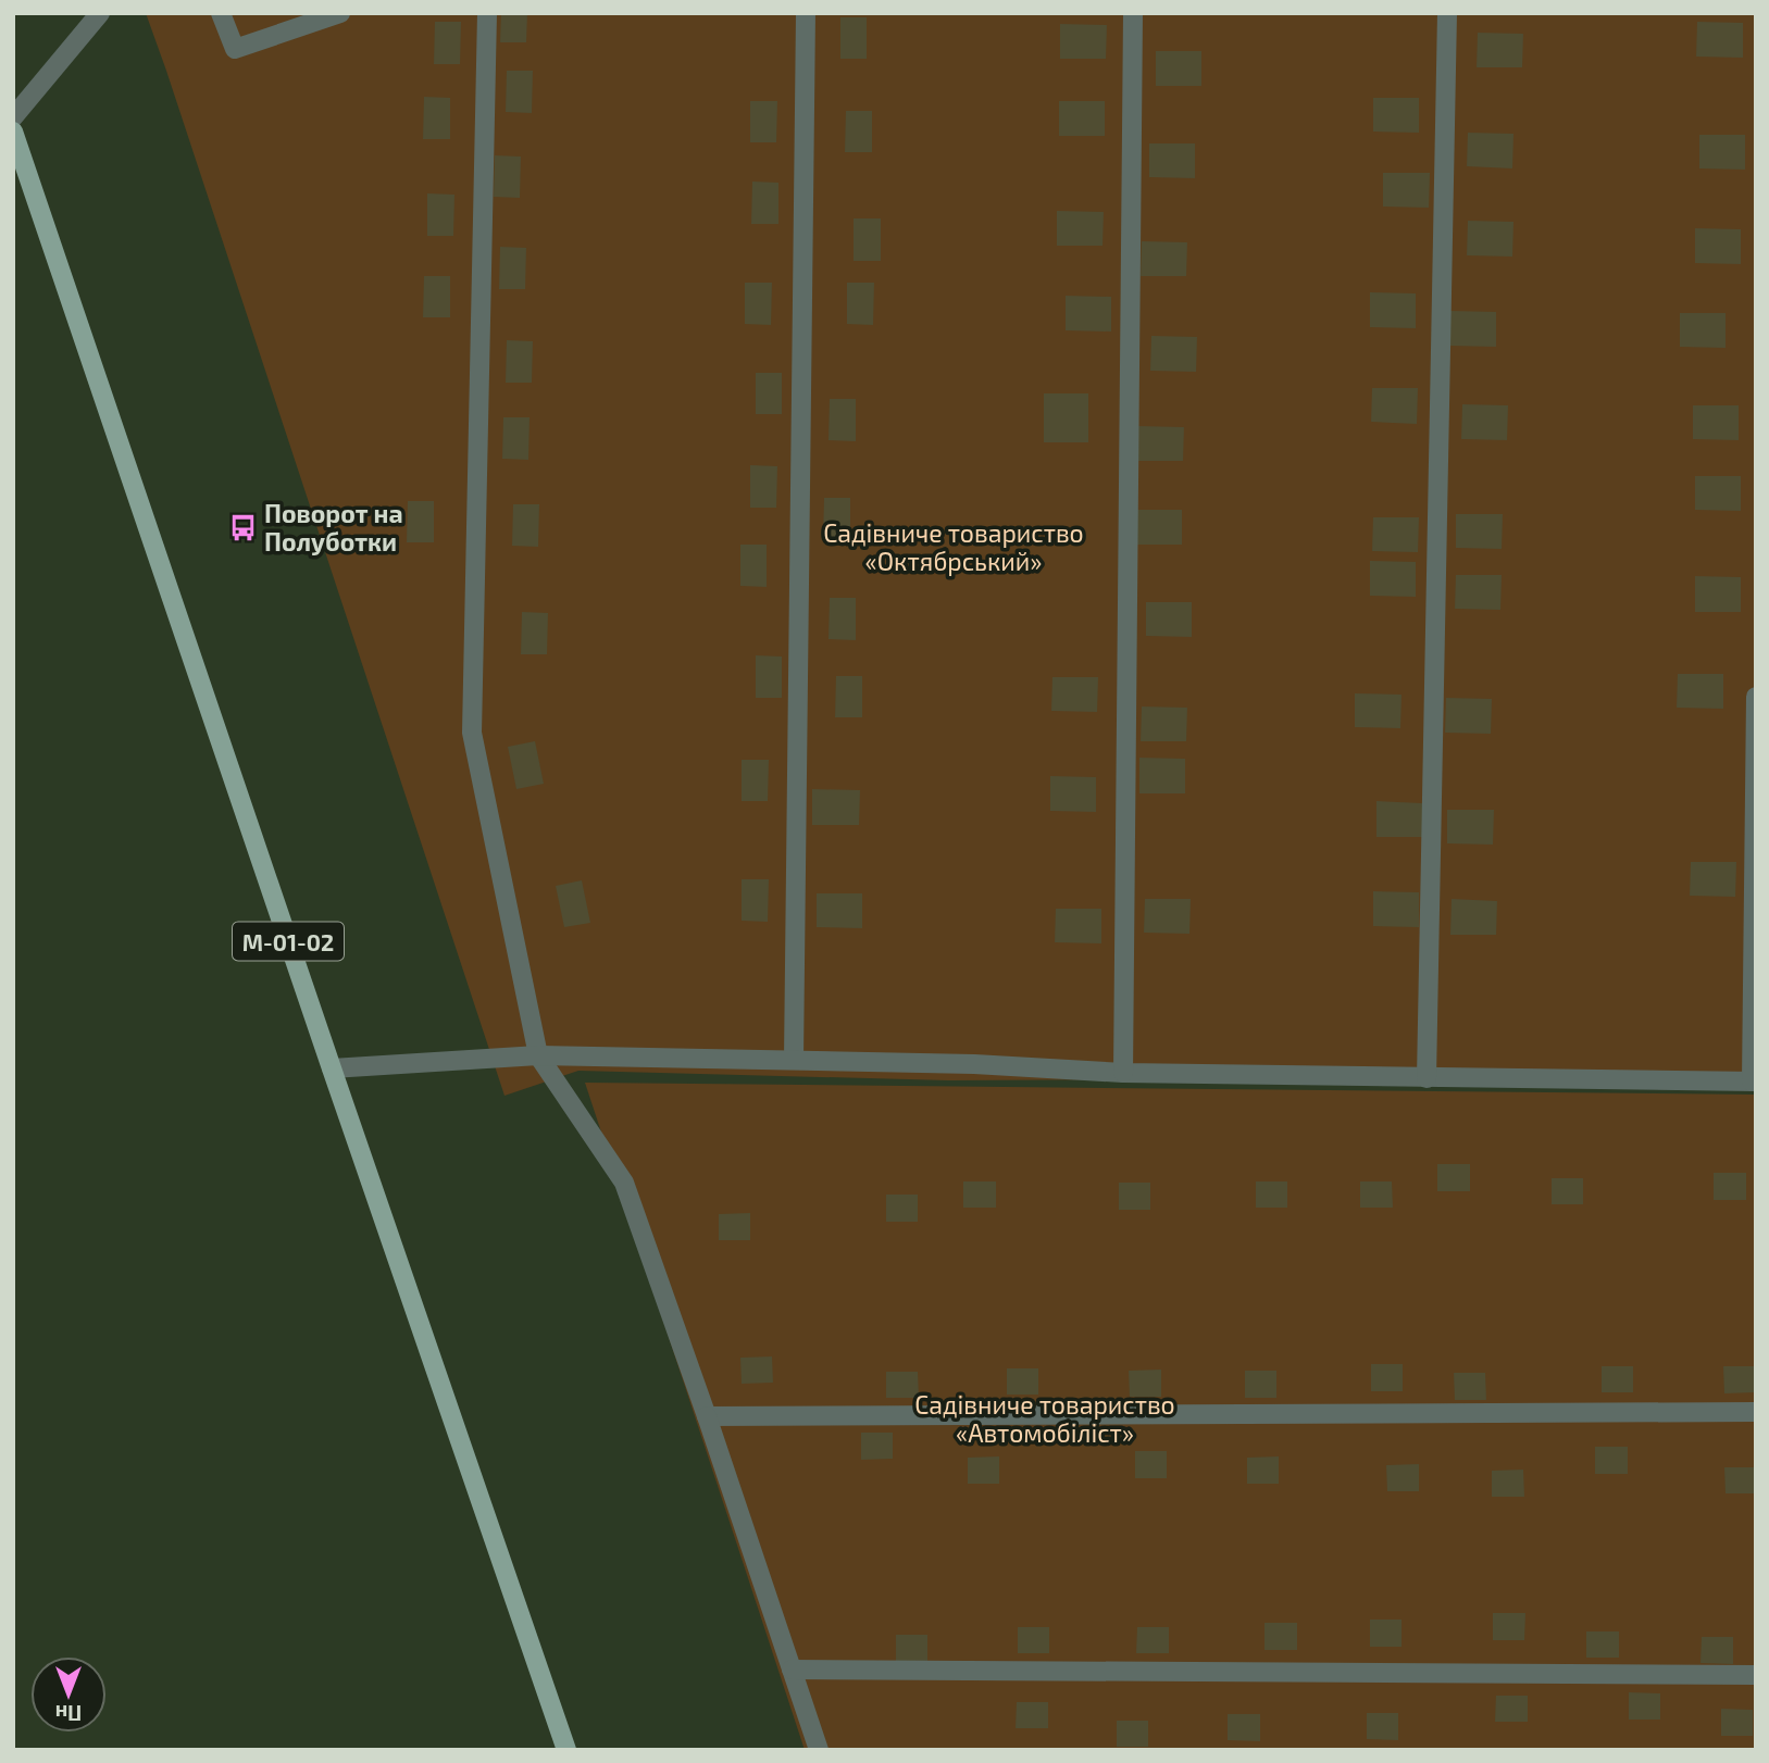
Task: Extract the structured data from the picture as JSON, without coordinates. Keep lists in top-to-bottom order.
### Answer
{
  "streets": {
    "main road": ["М-01-02"]
  },
  "parks": ["Садівниче товариство «Октябрський»", "Садівниче товариство «Автомобіліст»"],
  "places": {
    "bus stop": ["Поворот на Полуботки"]
  },
  "north": "bottom"
}
